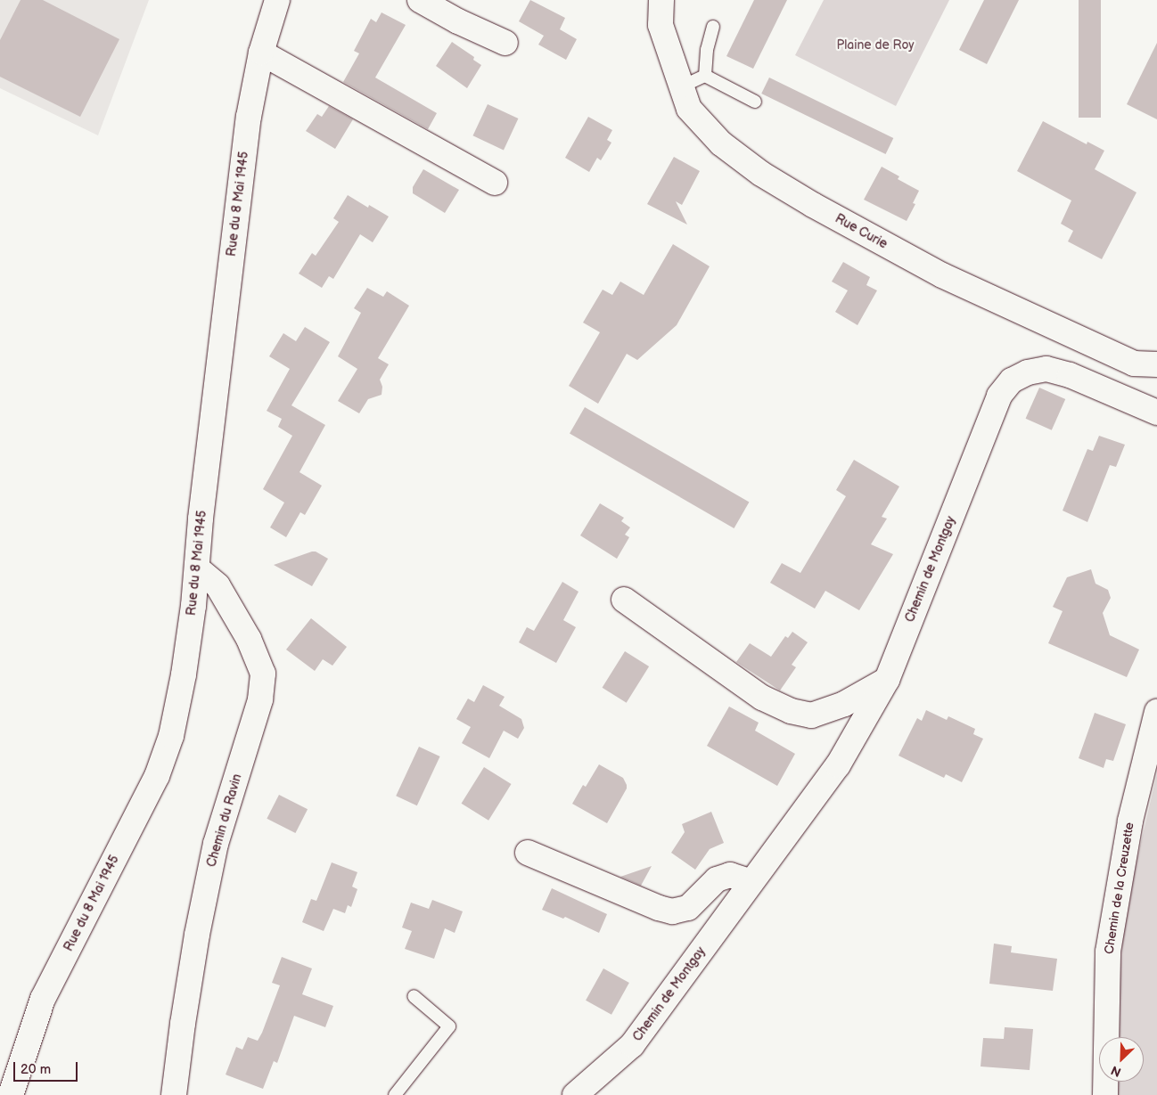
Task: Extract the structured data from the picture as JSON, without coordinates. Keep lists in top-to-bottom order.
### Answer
{
  "streets": {
    "street": [
      "Rue du 8 Mai 1945",
      "Rue Curie",
      "Chemin de Montgay",
      "Chemin du Ravin",
      "Chemin de la Creuzette"
    ]
  },
  "crossings": [
    ["Rue du 8 Mai 1945", "Chemin du Ravin"]
  ],
  "parks": ["Plaine de Roy"],
  "scale_bar": "20 m",
  "north": "bottom left"
}
